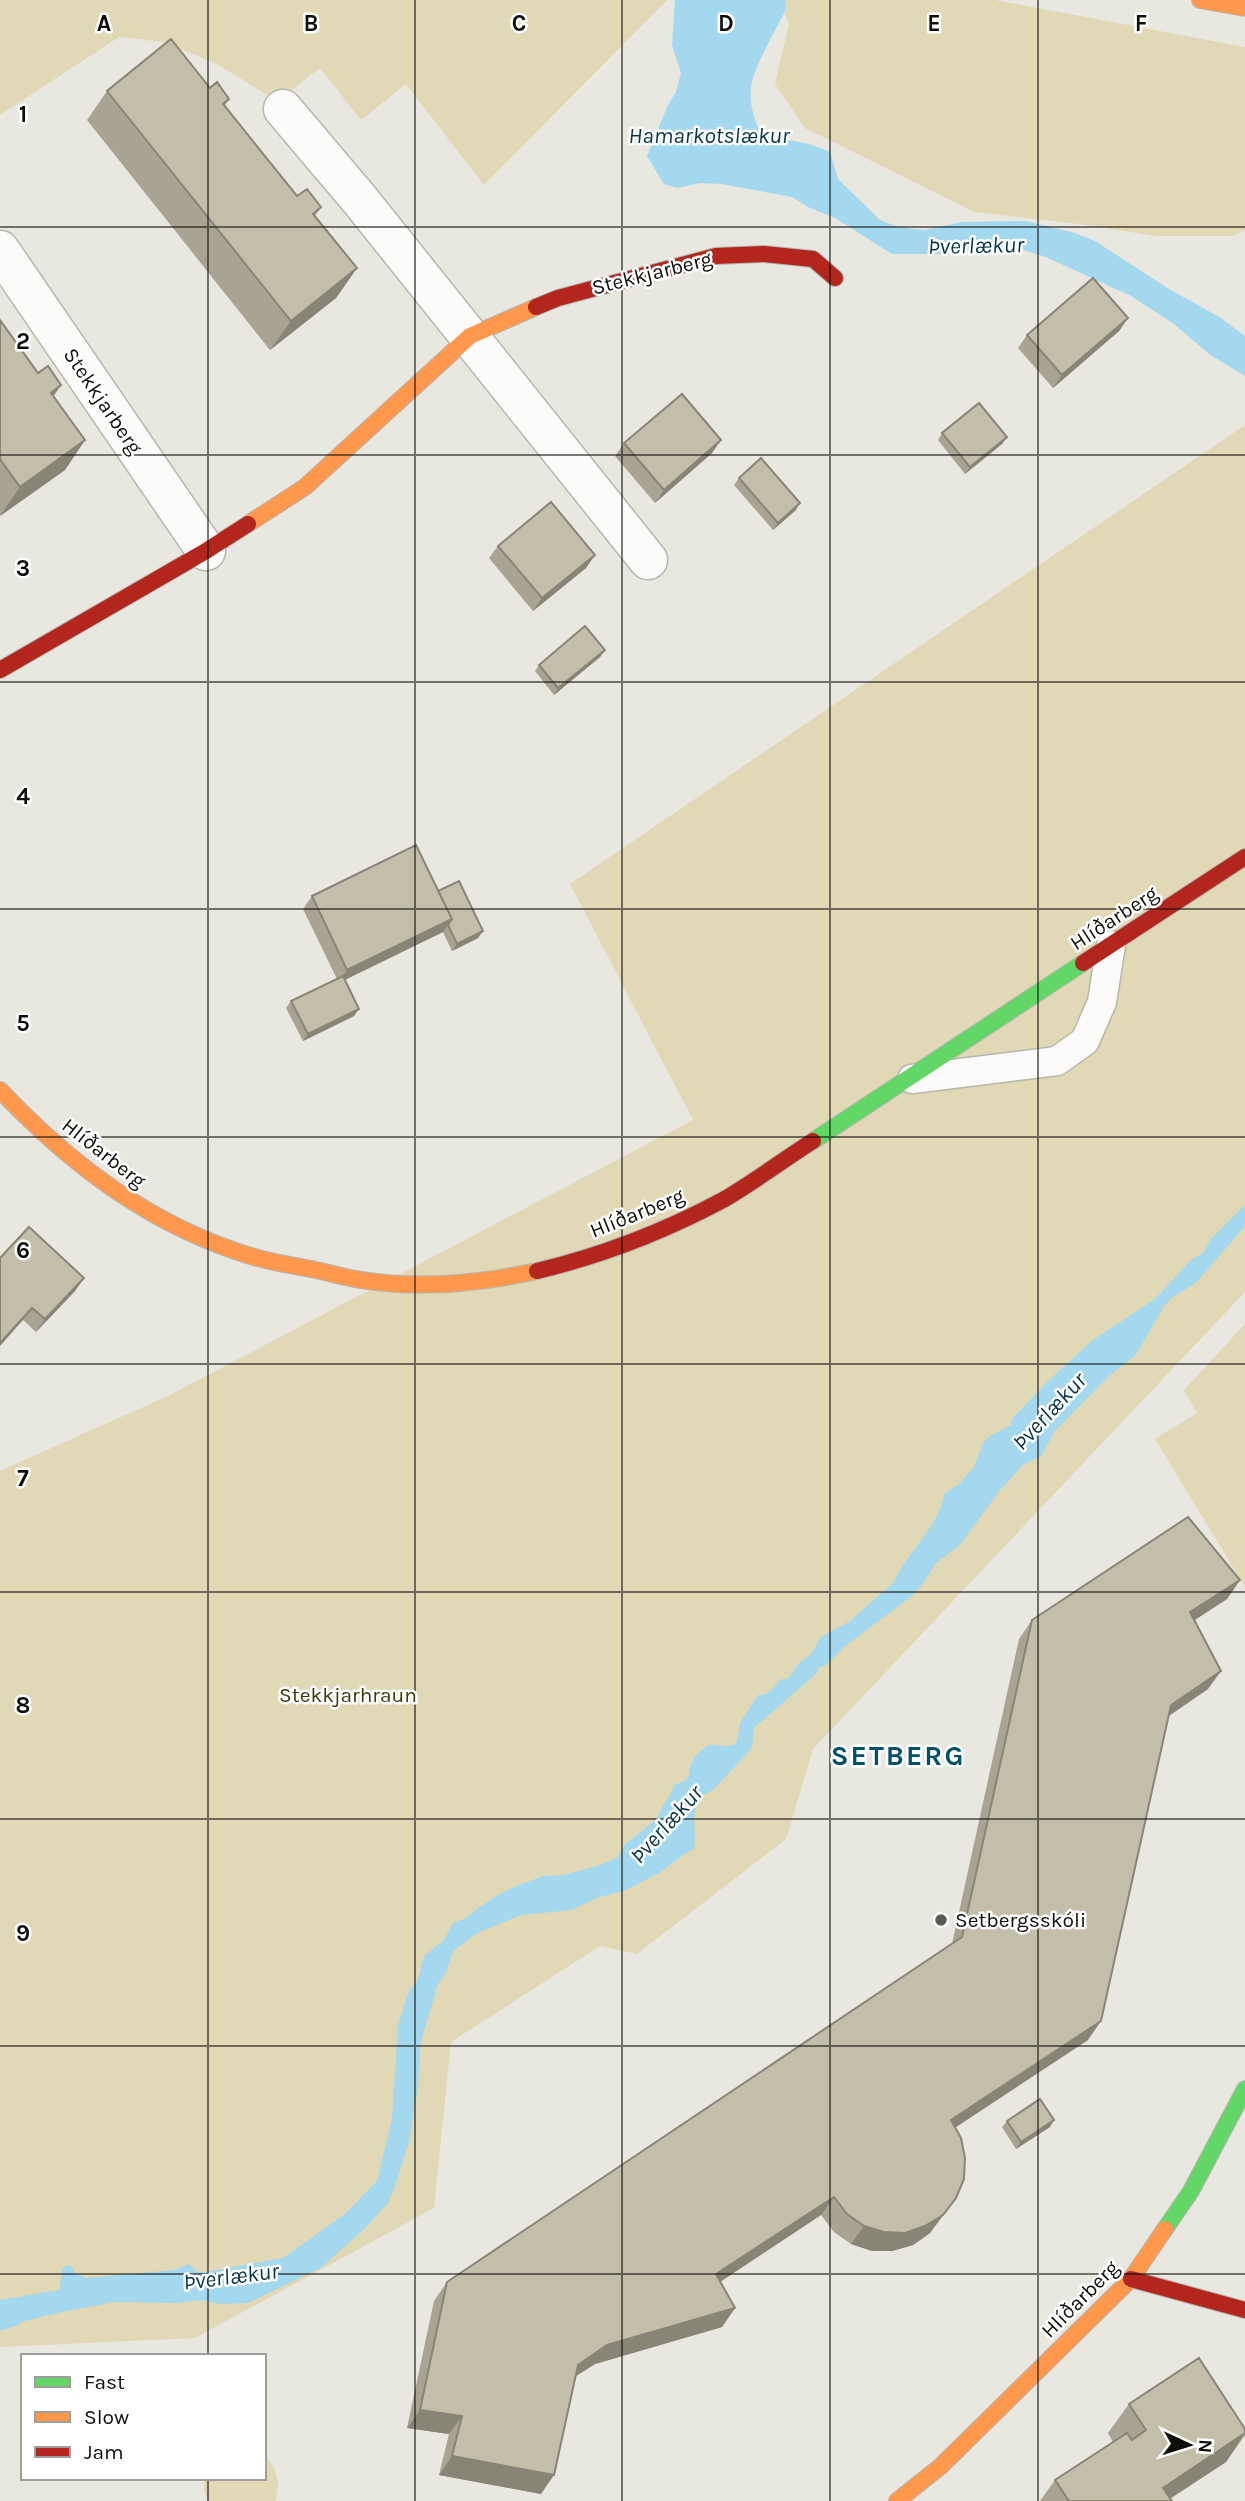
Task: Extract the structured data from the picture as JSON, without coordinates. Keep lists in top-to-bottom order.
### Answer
{
  "streets": {
    "main road": ["Stekkjarberg", "Hlíðarberg"]
  },
  "districts": ["SETBERG"],
  "water": ["Hamarkotslækur", "Þverlækur"],
  "parks": ["Stekkjarhraun"],
  "places": ["Setbergsskóli"],
  "legend": ["Fast", "Slow", "Jam"],
  "north": "right",
  "grid": {
    "columns": [
      "A",
      "B",
      "C",
      "D",
      "E",
      "F"
    ],
    "rows": [
      "1",
      "2",
      "3",
      "4",
      "5",
      "6",
      "7",
      "8",
      "9"
    ]
  }
}
